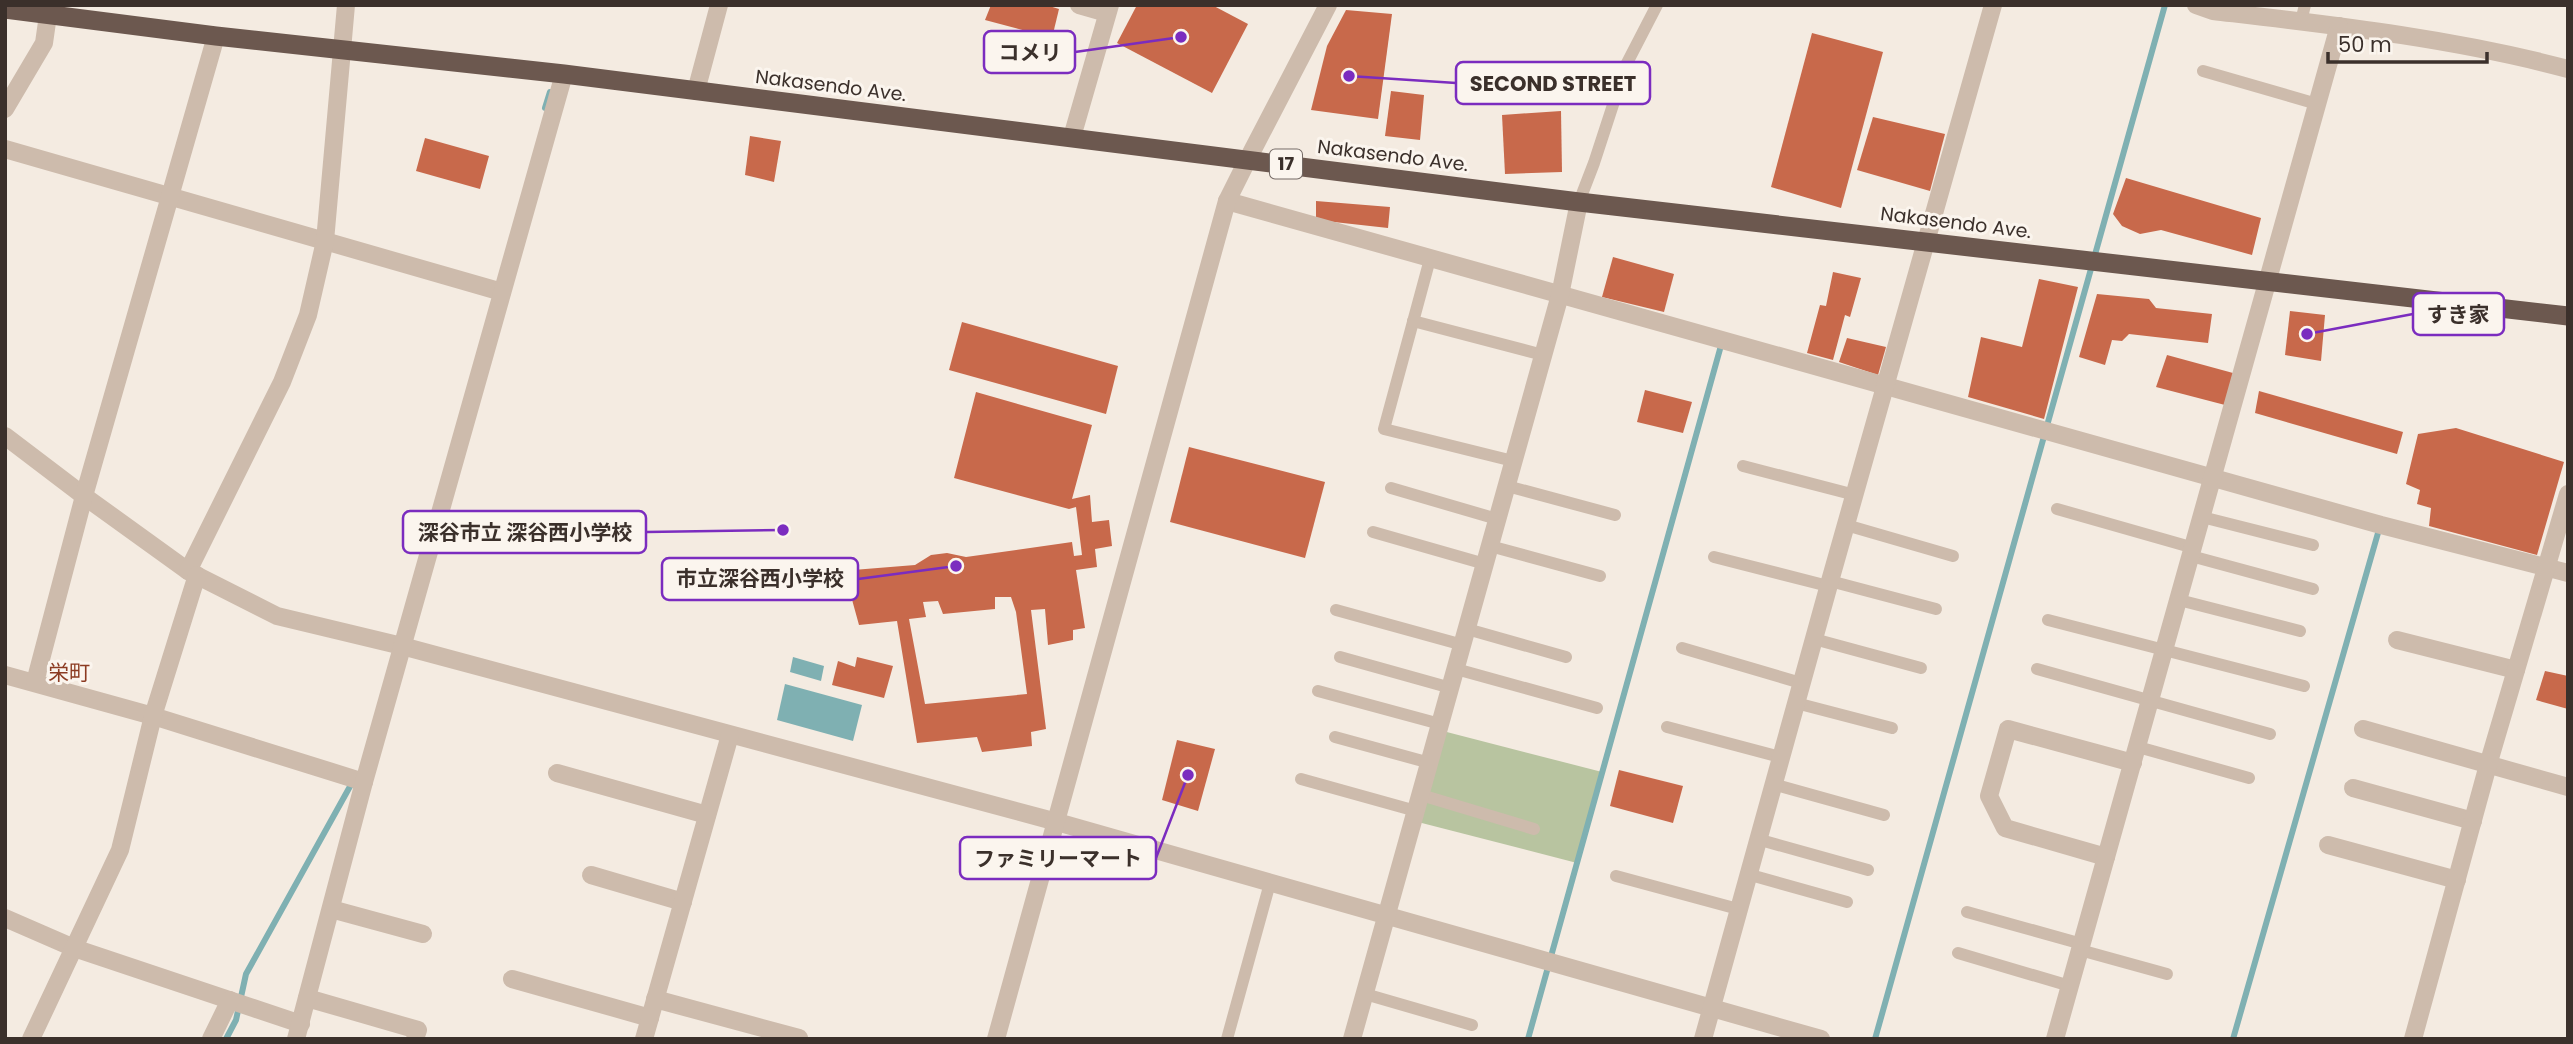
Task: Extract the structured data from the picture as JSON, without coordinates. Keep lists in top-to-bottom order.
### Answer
{
  "streets": {
    "highway": ["Nakasendo Ave.", "17"]
  },
  "districts": ["栄町"],
  "places": [
    "コメリ",
    "SECOND STREET",
    "すき家",
    "深谷市立 深谷西小学校",
    "市立深谷西小学校",
    "ファミリーマート"
  ],
  "scale_bar": "50 m"
}
